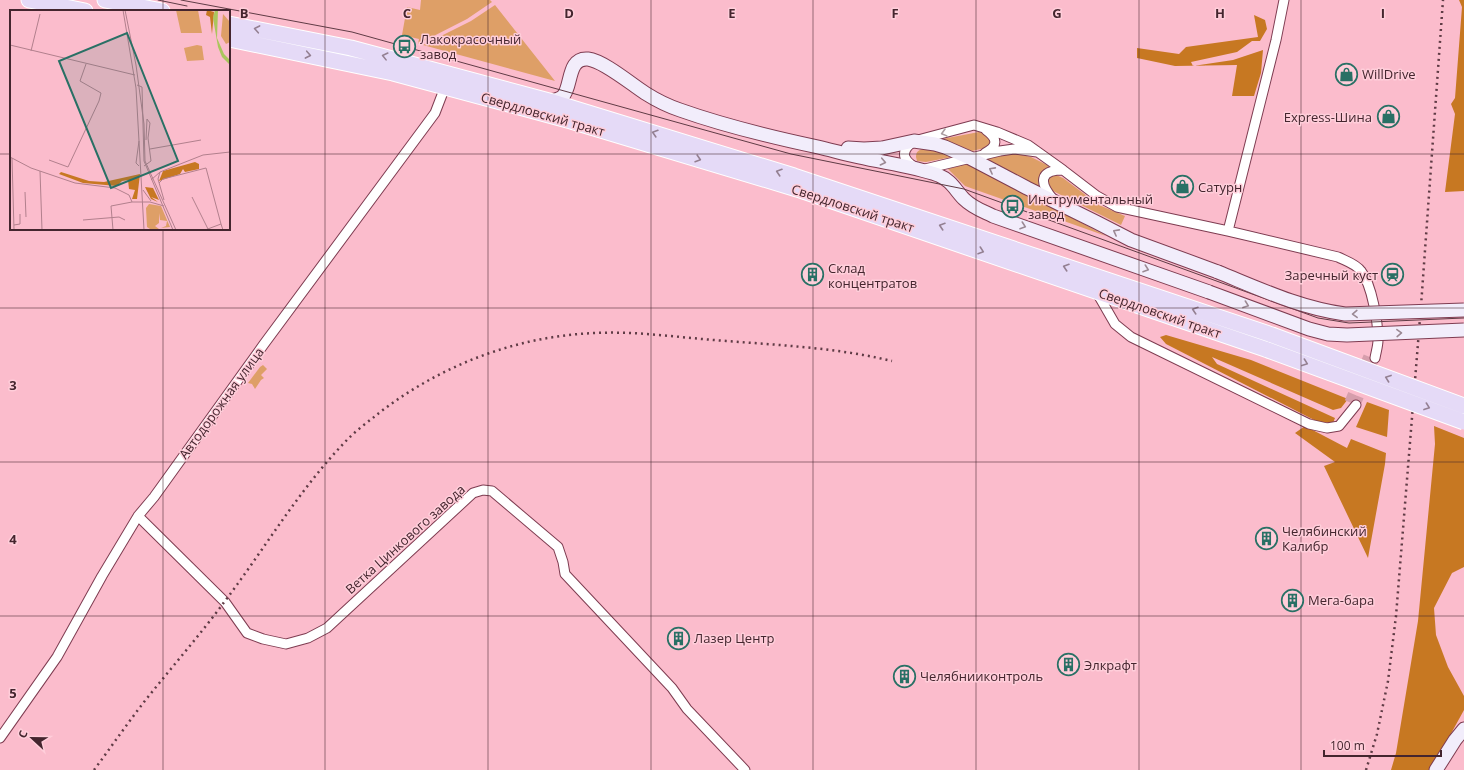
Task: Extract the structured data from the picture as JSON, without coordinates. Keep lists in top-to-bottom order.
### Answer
{
  "streets": {
    "main road": ["Свердловский тракт"],
    "street": ["Автодорожная улица", "Ветка Цинкового завода"]
  },
  "crossings": [
    ["Свердловский тракт", "Автодорожная улица"],
    ["Автодорожная улица", "Ветка Цинкового завода"]
  ],
  "places": {
    "bus stop": ["Лакокрасочный завод", "Инструментальный завод"],
    "shop": ["WillDrive", "Express-Шина", "Сатурн"],
    "building": [
      "Склад концентратов",
      "Челябинский Калибр",
      "Мега-бара",
      "Лазер Центр",
      "Элкрафт",
      "Челябнииконтроль"
    ],
    "station": ["Заречный куст"]
  },
  "scale_bar": "100 m",
  "north": "left",
  "grid": {
    "columns": [
      "B",
      "C",
      "D",
      "E",
      "F",
      "G",
      "H",
      "I"
    ],
    "rows": ["3", "4", "5"]
  }
}
